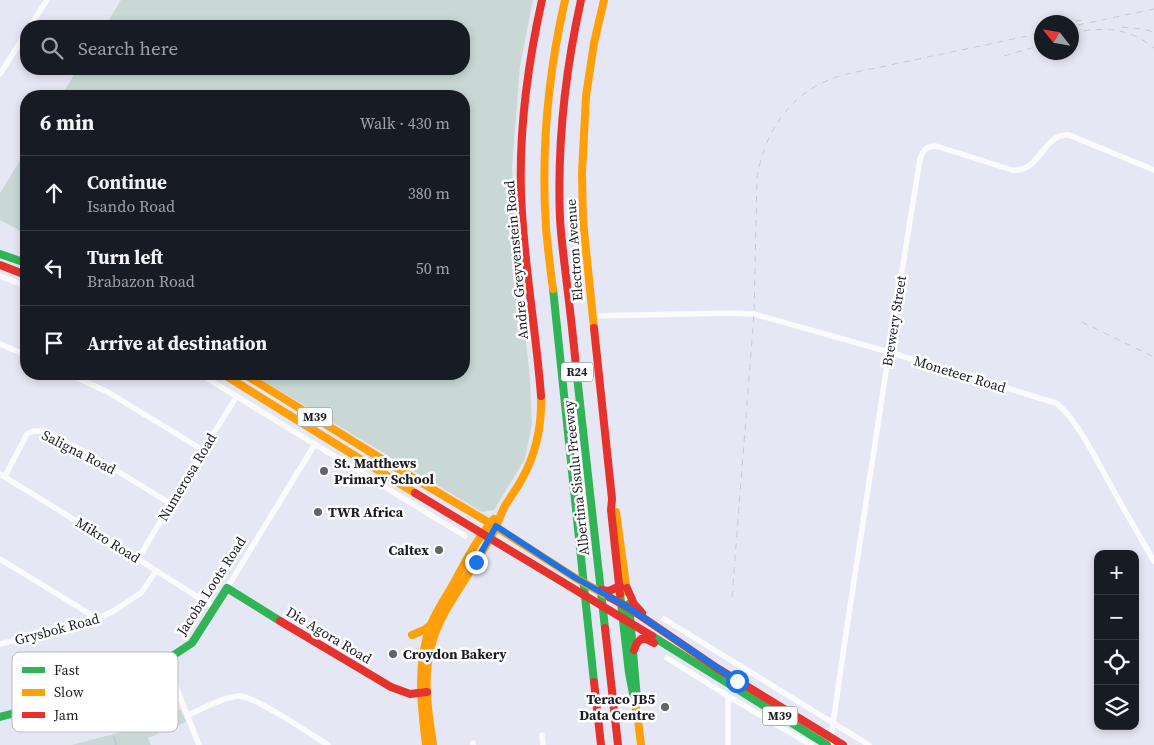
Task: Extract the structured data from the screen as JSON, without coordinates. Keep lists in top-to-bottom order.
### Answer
{
  "streets": {
    "main road": [
      "Electron Avenue",
      "Andre Greyvenstein Road",
      "R24",
      "M39",
      "Albertina Sisulu Freeway",
      "Jacoba Loots Road",
      "Die Agora Road"
    ],
    "street": [
      "Brewery Street",
      "Moneteer Road",
      "Saligna Road",
      "Numerosa Road",
      "Mikro Road",
      "Grysbok Road"
    ]
  },
  "crossings": [
    ["Electron Avenue", "Moneteer Road"],
    ["Electron Avenue", "M39"],
    ["Andre Greyvenstein Road", "M39"],
    ["Brewery Street", "Moneteer Road"],
    ["Brewery Street", "M39"],
    ["Saligna Road", "Numerosa Road"],
    ["Saligna Road", "Mikro Road"],
    ["Numerosa Road", "Mikro Road"],
    ["Mikro Road", "Jacoba Loots Road"],
    ["Mikro Road", "Grysbok Road"],
    ["Jacoba Loots Road", "Die Agora Road"]
  ],
  "places": [
    "St. Matthews Primary School",
    "TWR Africa",
    "Caltex",
    "Croydon Bakery",
    "Teraco JB5 Data Centre"
  ],
  "legend": ["Fast", "Slow", "Jam"],
  "north": "top left",
  "page": {
    "search": "Search here",
    "heading": ["6 min", "Walk · 430 m"],
    "list": [
      ["Continue", "Isando Road", "380 m"],
      ["Turn left", "Brabazon Road", "50 m"],
      "Arrive at destination"
    ],
    "map_buttons": ["+", "−"]
  }
}
